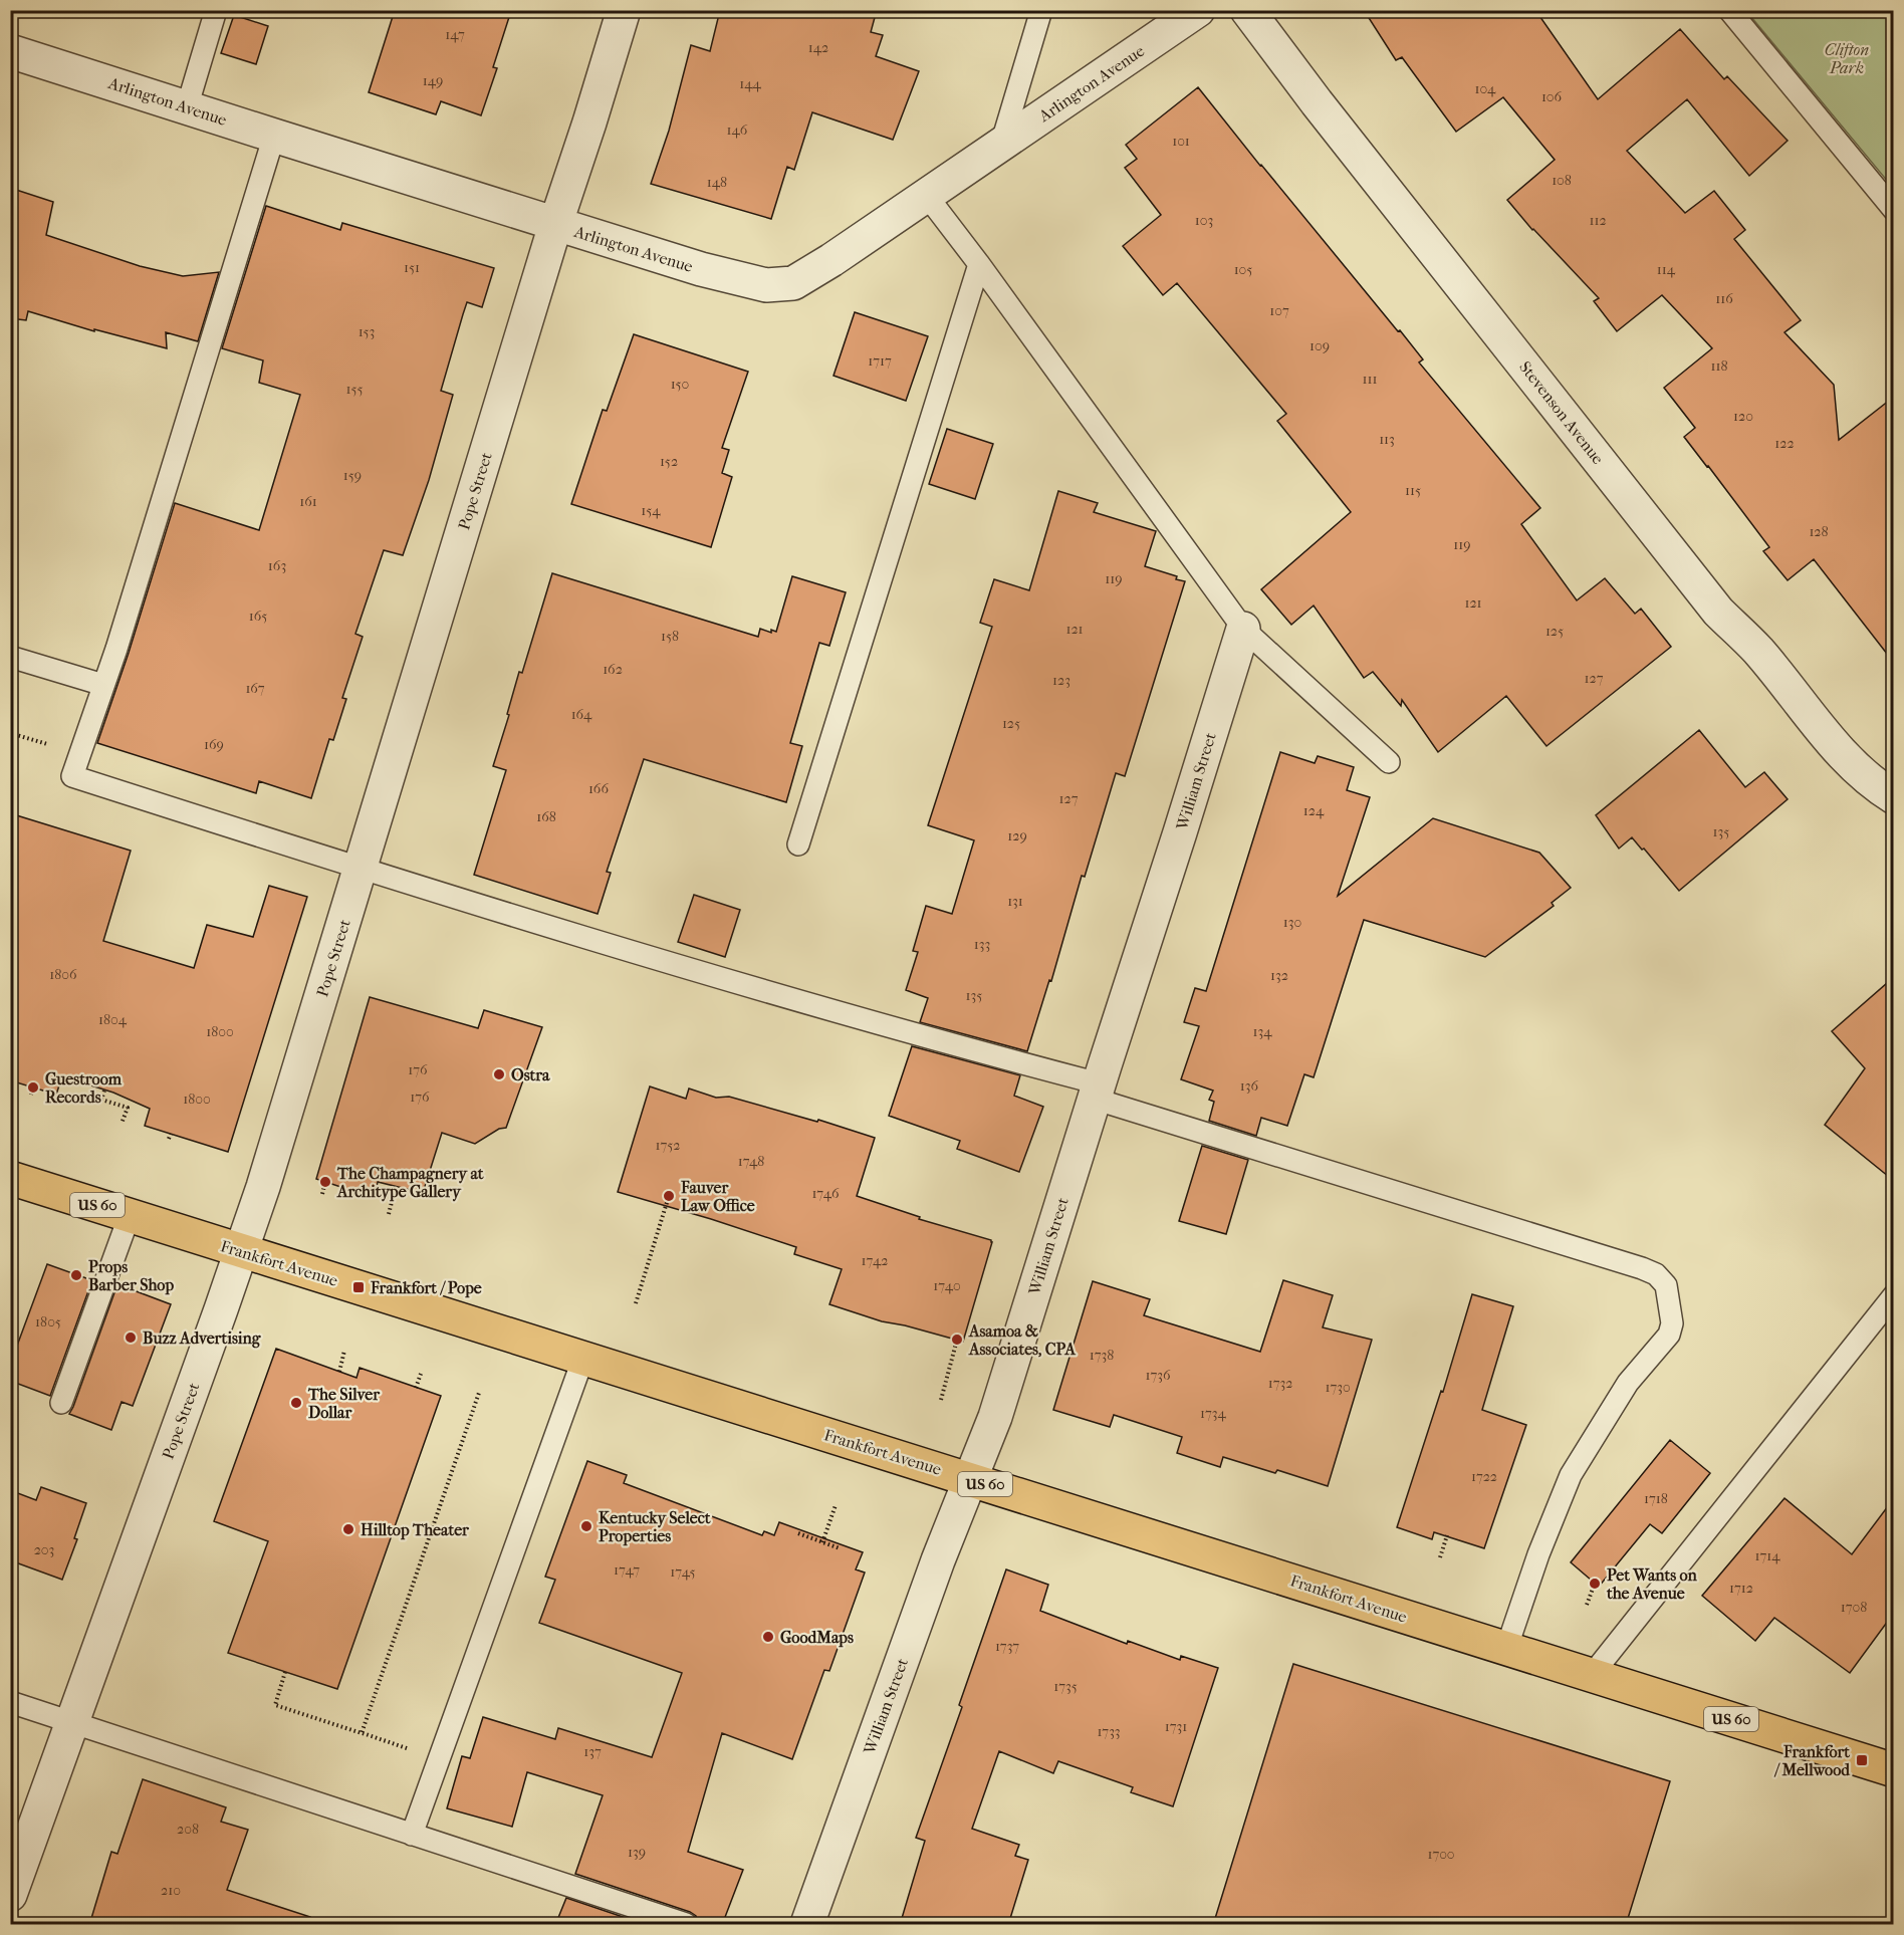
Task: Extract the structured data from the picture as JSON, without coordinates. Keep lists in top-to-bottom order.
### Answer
{
  "streets": {
    "main road": ["US 60", "Frankfort Avenue"],
    "street": [
      "Arlington Avenue",
      "Stevenson Avenue",
      "Pope Street",
      "William Street"
    ]
  },
  "crossings": [
    ["Arlington Avenue", "Pope Street"],
    ["Pope Street", "Frankfort Avenue"],
    ["William Street", "Frankfort Avenue"]
  ],
  "parks": ["Clifton Park"],
  "places": {
    "other": [
      "Ostra",
      "Guestroom Records",
      "The Champagnery at Architype Gallery",
      "Fauver Law Office",
      "Props Barber Shop",
      "Buzz Advertising",
      "Asamoa & Associates, CPA",
      "The Silver Dollar",
      "Kentucky Select Properties",
      "Hilltop Theater",
      "Pet Wants on the Avenue",
      "GoodMaps"
    ],
    "transit": ["Frankfort / Pope", "Frankfort / Mellwood"]
  },
  "house_numbers": [
    "147",
    "142",
    "149",
    "144",
    "104",
    "106",
    "146",
    "101",
    "108",
    "148",
    "103",
    "112",
    "151",
    "105",
    "114",
    "116",
    "107",
    "153",
    "109",
    "1717",
    "118",
    "111",
    "150",
    "155",
    "120",
    "113",
    "122",
    "152",
    "159",
    "115",
    "161",
    "154",
    "128",
    "119",
    "163",
    "119",
    "121",
    "165",
    "121",
    "125",
    "158",
    "162",
    "127",
    "123",
    "167",
    "164",
    "125",
    "169",
    "166",
    "127",
    "124",
    "168",
    "135",
    "129",
    "131",
    "130",
    "133",
    "1806",
    "132",
    "135",
    "1804",
    "1800",
    "134",
    "176",
    "136",
    "176",
    "1800",
    "1752",
    "1748",
    "1746",
    "1742",
    "1740",
    "1805",
    "1738",
    "1736",
    "1732",
    "1730",
    "1734",
    "1722",
    "1718",
    "203",
    "1714",
    "1747",
    "1745",
    "1712",
    "1708",
    "1737",
    "1735",
    "1731",
    "1733",
    "137",
    "208",
    "139",
    "1700",
    "210"
  ]
}
